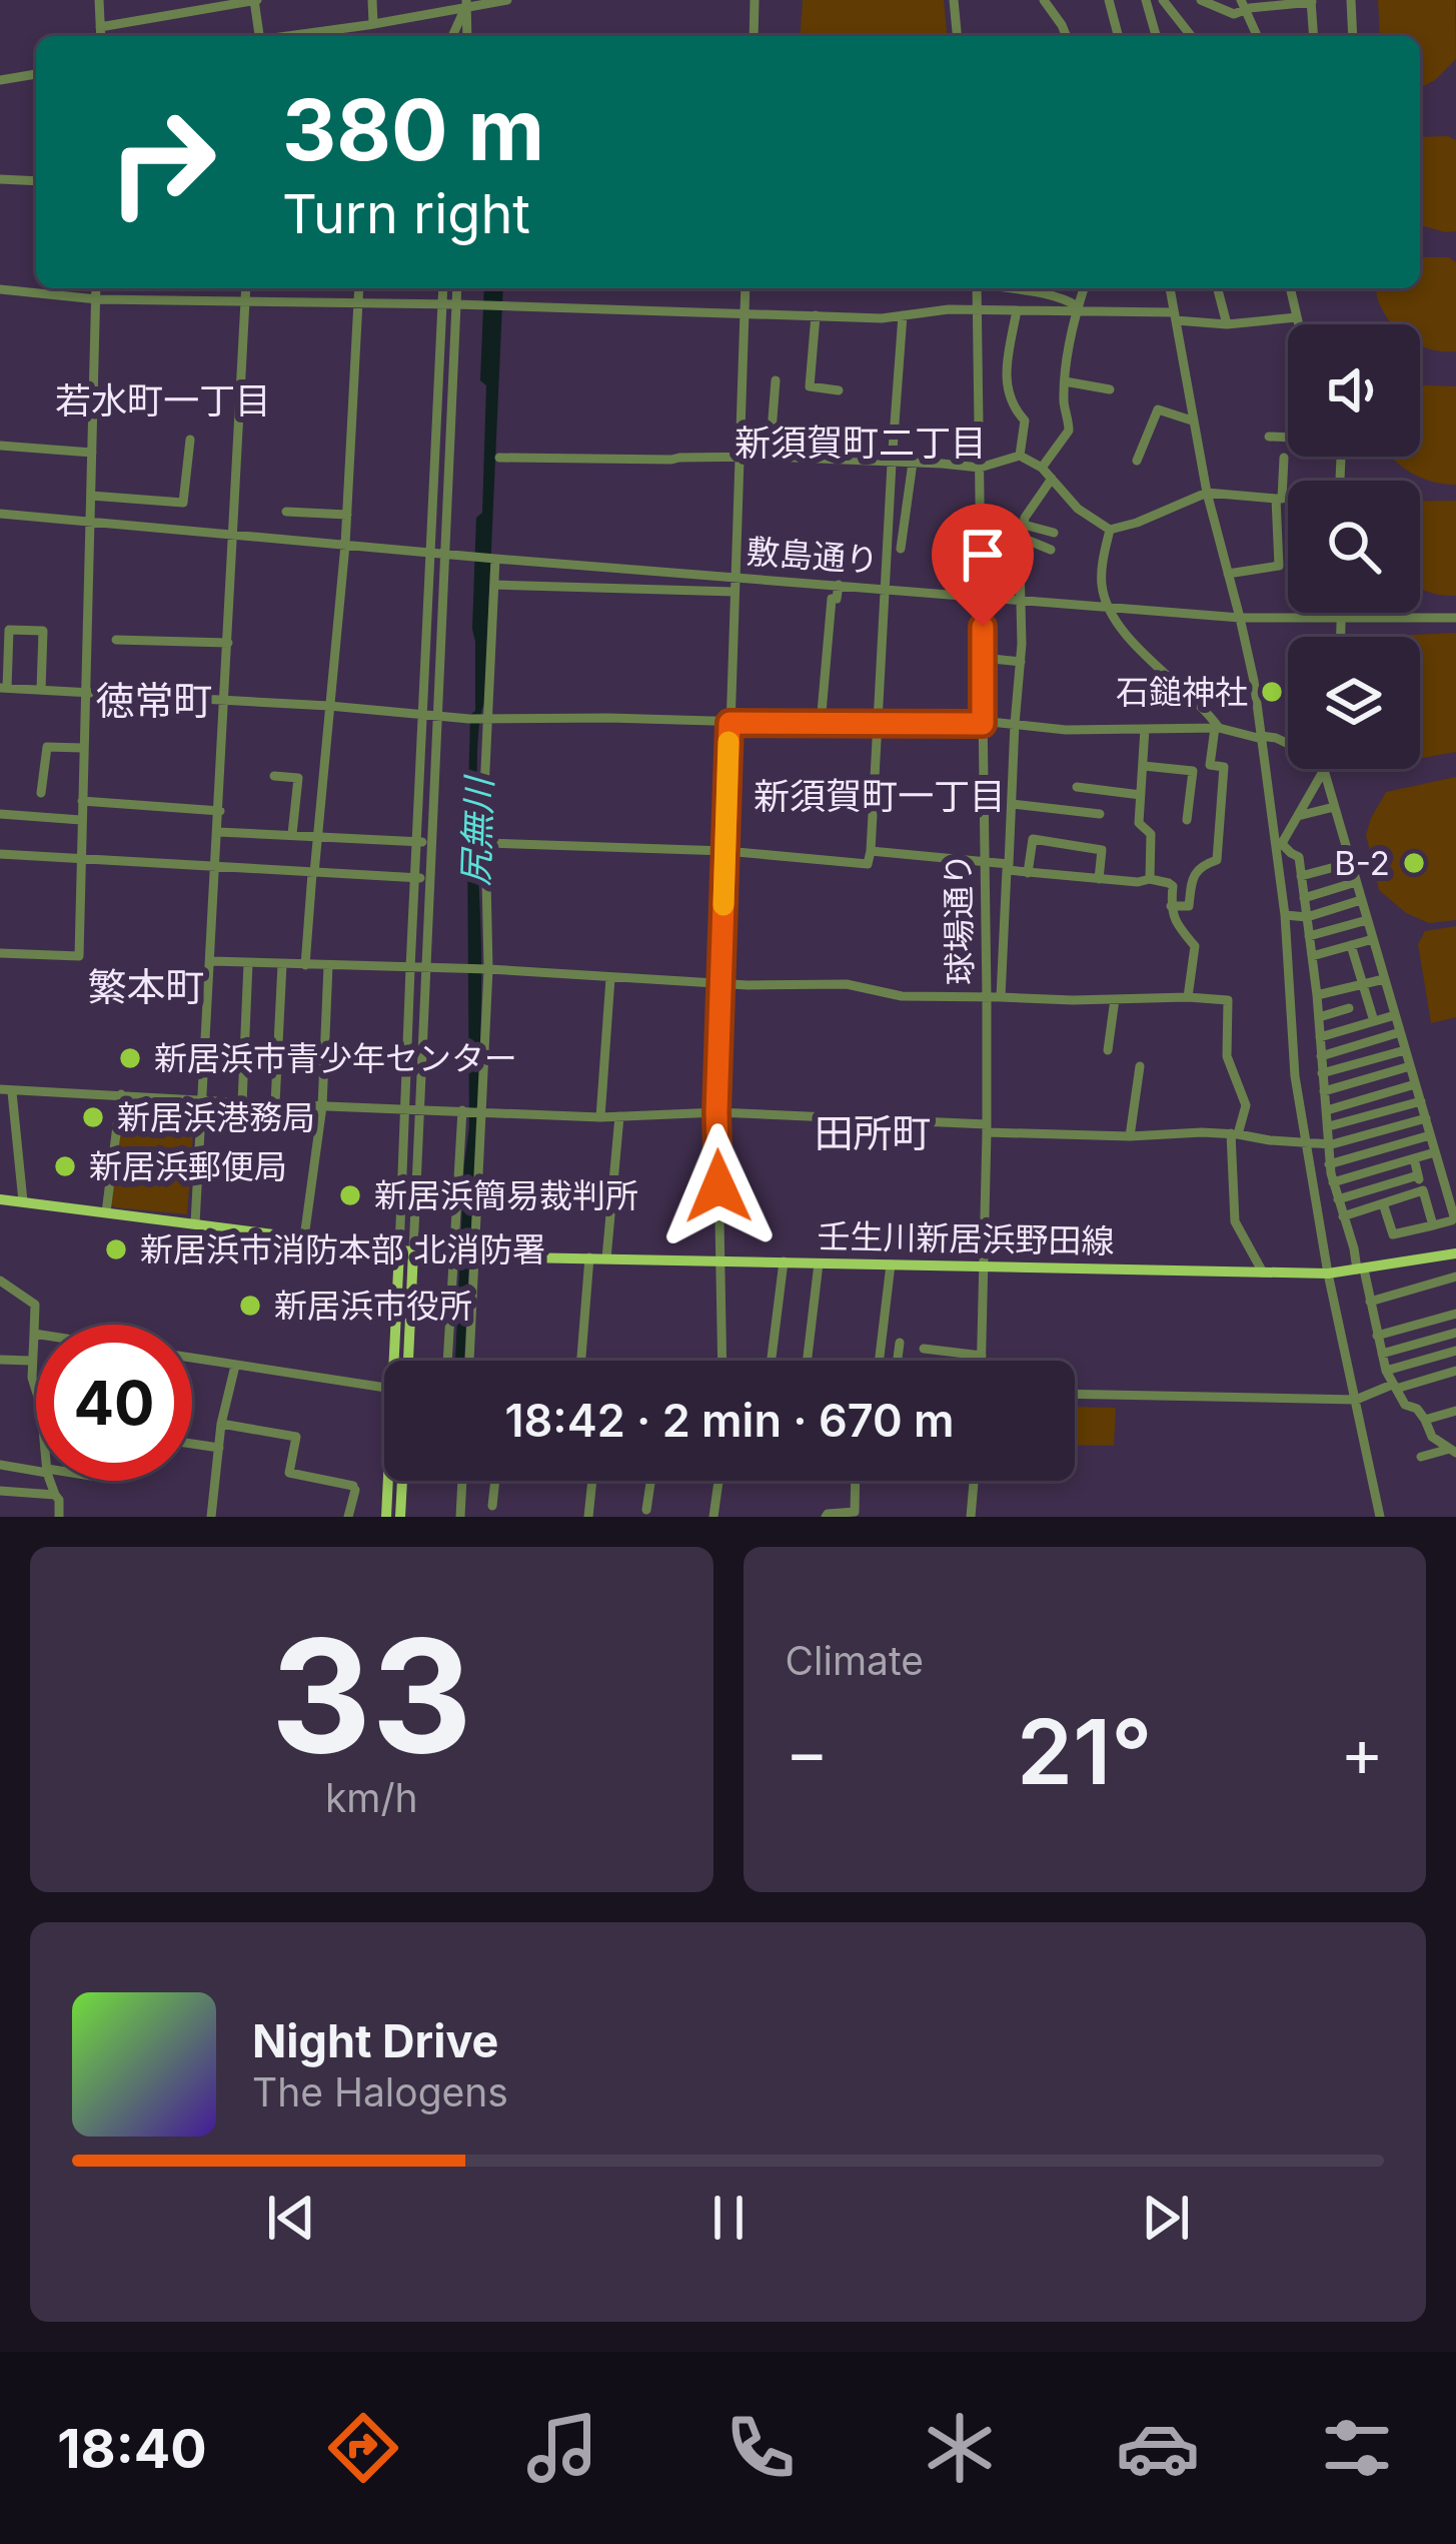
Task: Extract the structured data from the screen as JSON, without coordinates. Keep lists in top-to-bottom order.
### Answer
{
  "streets": {
    "main road": ["壬生川新居浜野田線"],
    "street": ["敷島通り", "球場通り"]
  },
  "crossings": [
    ["敷島通り", "球場通り"],
    ["球場通り", "壬生川新居浜野田線"]
  ],
  "districts": [
    "若水町一丁目",
    "新須賀町二丁目",
    "徳常町",
    "新須賀町一丁目",
    "繁本町",
    "田所町"
  ],
  "water": ["尻無川"],
  "places": [
    "石鎚神社",
    "B-2",
    "新居浜市青少年センター",
    "新居浜港務局",
    "新居浜郵便局",
    "新居浜簡易裁判所",
    "新居浜市消防本部 北消防署",
    "新居浜市役所"
  ],
  "page": {
    "turn": ["380 m", "Turn right"],
    "limit": "40",
    "trip": "18:42 · 2 min · 670 m",
    "tile": [
      ["33", "km/h"],
      "Climate"
    ],
    "heat": ["−", "21°", "+"],
    "song": ["Night Drive", "The Halogens"],
    "tabs": "18:40"
  }
}
